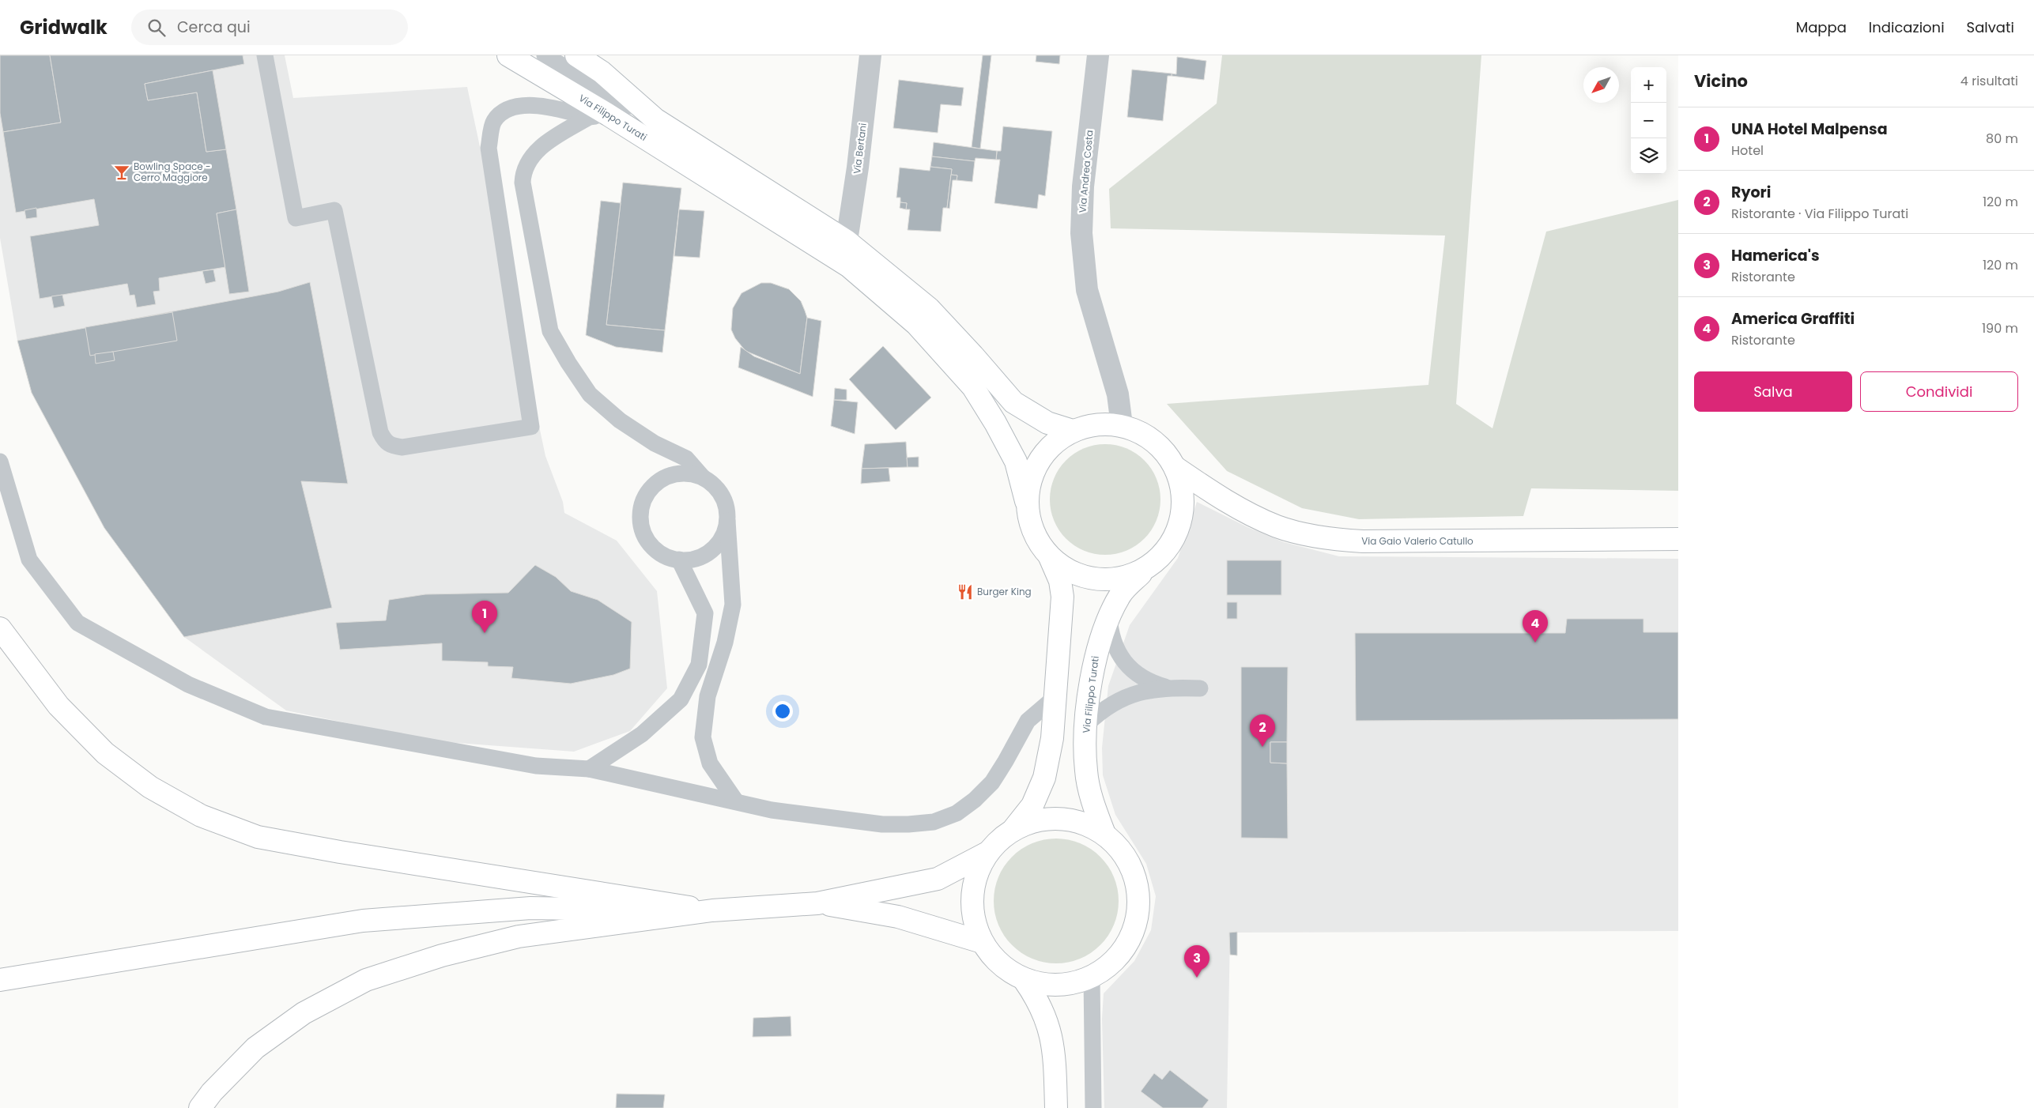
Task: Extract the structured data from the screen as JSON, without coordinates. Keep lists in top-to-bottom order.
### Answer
{
  "streets": {
    "main road": ["Via Filippo Turati", "Via Gaio Valerio Catullo"],
    "street": ["Via Bertani", "Via Andrea Costa"]
  },
  "places": {
    "bar": ["Bowling Space - Cerro Maggiore"],
    "restaurant": ["Burger King"]
  },
  "north": "bottom left",
  "page": {
    "header": "Gridwalk",
    "search": "Cerca qui",
    "nav": ["Mappa", "Indicazioni", "Salvati"],
    "heading": ["Vicino", "4 risultati"],
    "map_buttons": ["+", "−"],
    "list": [
      {
        "mark": "1",
        "name": "UNA Hotel Malpensa",
        "note": "Hotel",
        "value": "80 m"
      },
      {
        "mark": "2",
        "name": "Ryori",
        "note": "Ristorante · Via Filippo Turati",
        "value": "120 m"
      },
      {
        "mark": "3",
        "name": "Hamerica's",
        "note": "Ristorante",
        "value": "120 m"
      },
      {
        "mark": "4",
        "name": "America Graffiti",
        "note": "Ristorante",
        "value": "190 m"
      }
    ],
    "buttons": ["Salva", "Condividi"],
    "pins": [
      "1",
      "4",
      "2",
      "3"
    ]
  }
}
